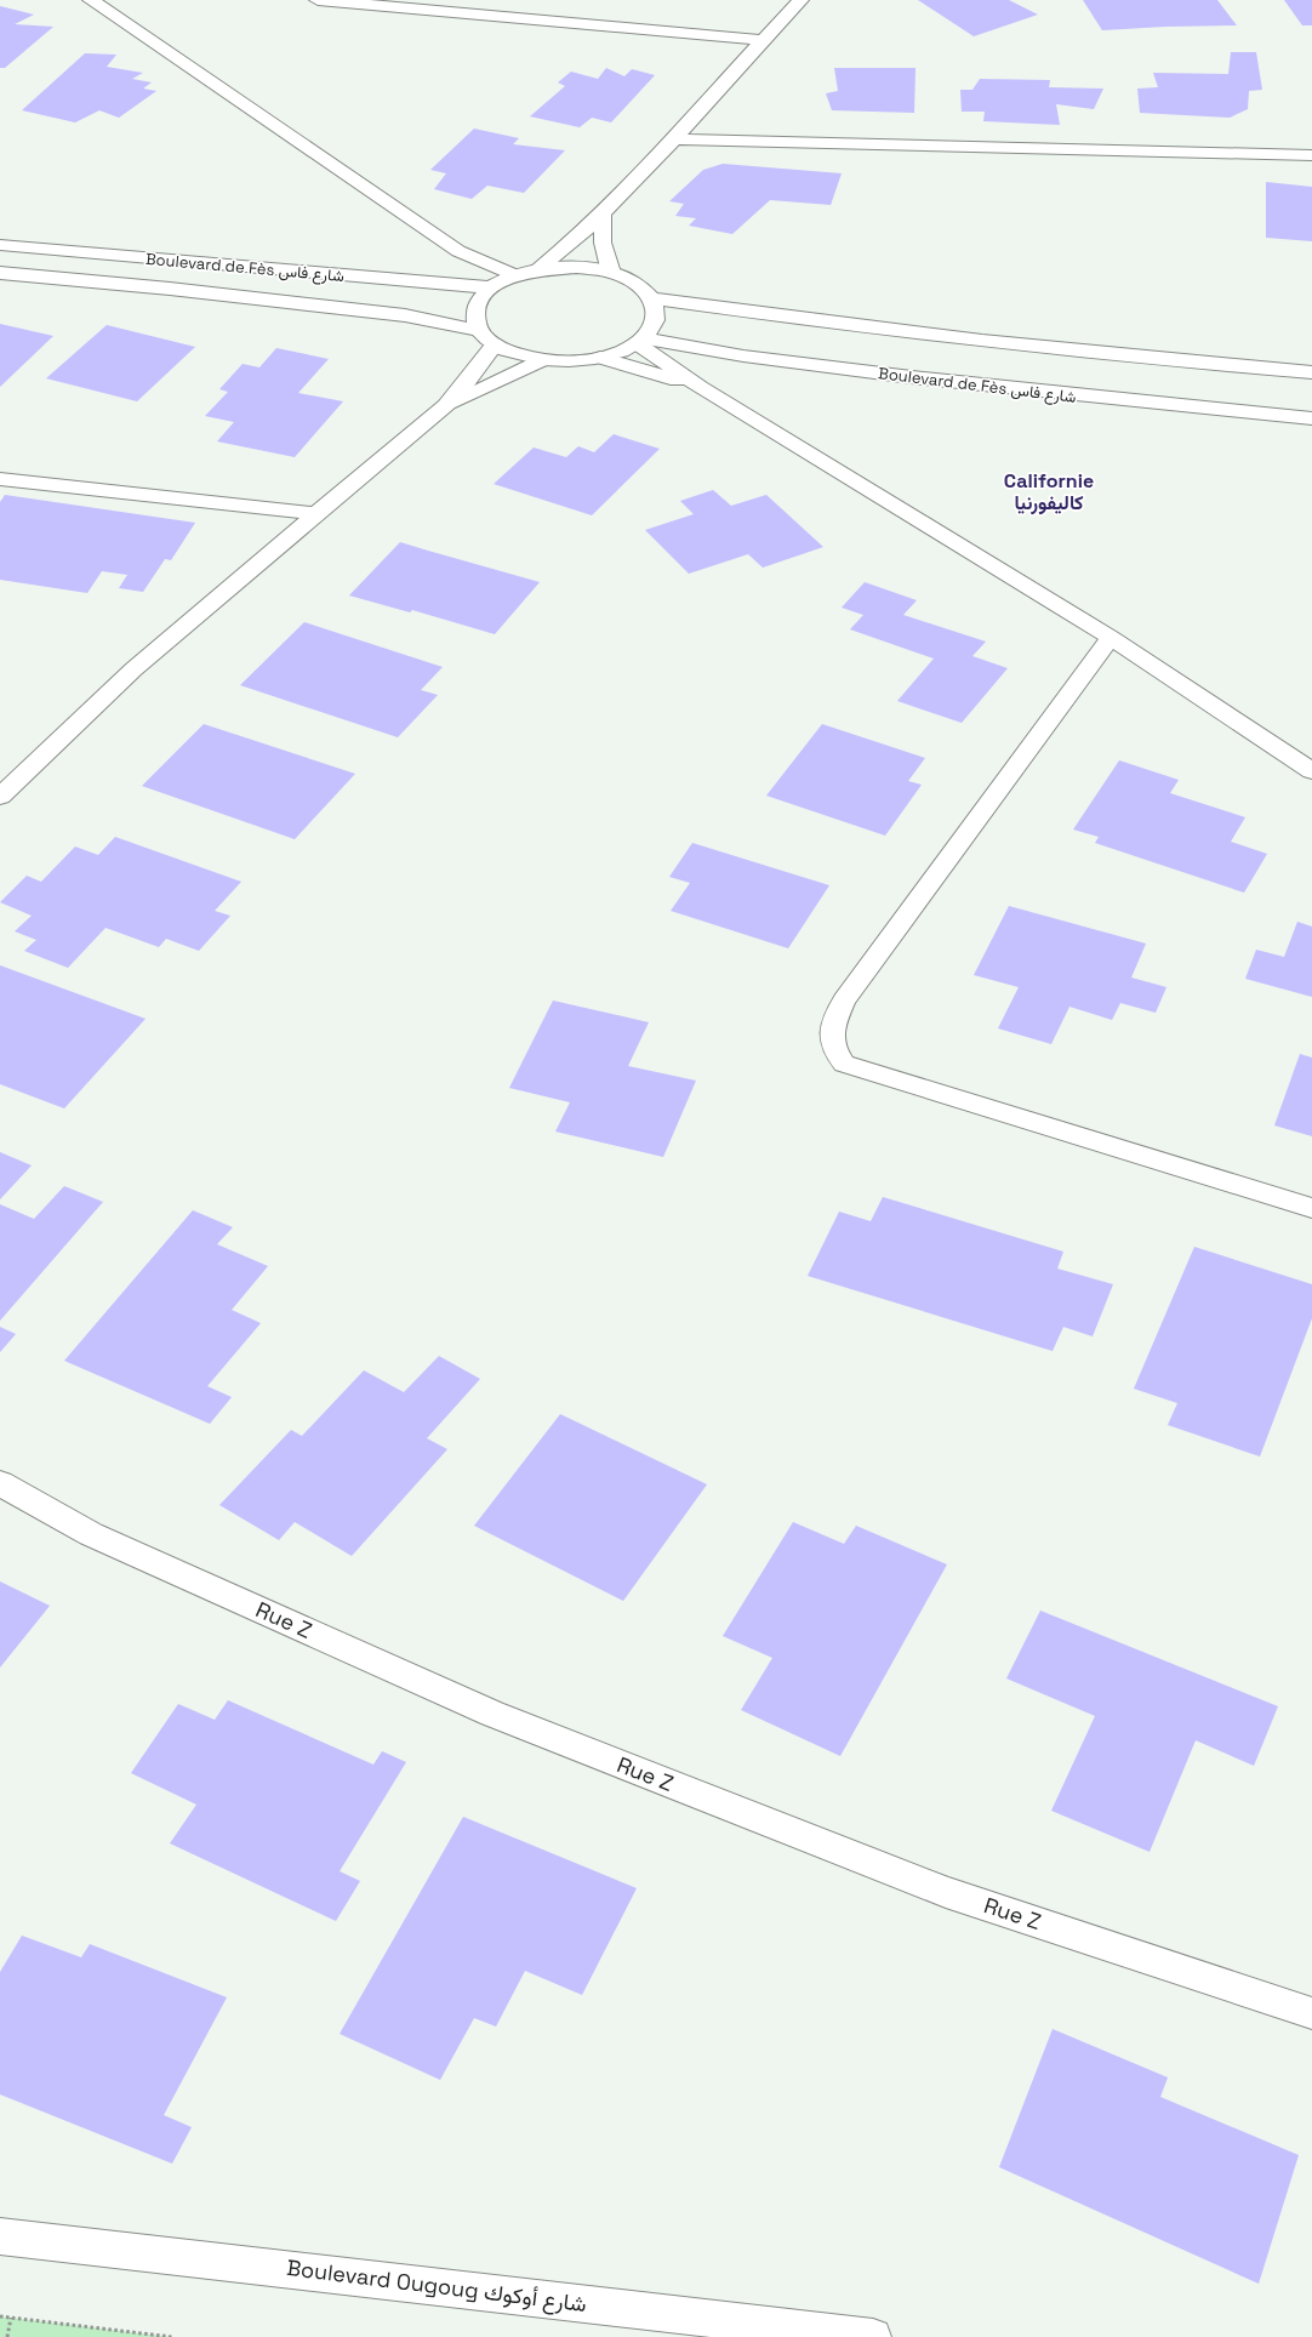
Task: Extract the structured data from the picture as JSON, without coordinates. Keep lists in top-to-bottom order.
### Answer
{
  "streets": {
    "street": ["Boulevard de Fès شارع فاس", "Rue Z", "Boulevard Ougoug شارع أوكوك"]
  },
  "districts": ["Californie كاليفورنيا"]
}
